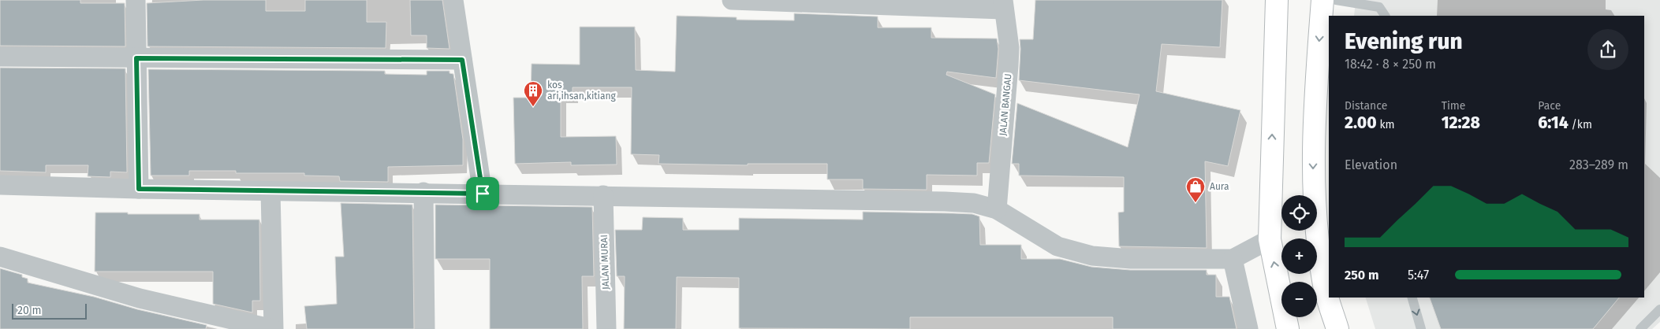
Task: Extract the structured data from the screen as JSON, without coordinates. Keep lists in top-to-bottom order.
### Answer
{
  "streets": {
    "street": ["JALAN BANGAU", "JALAN MURAI"]
  },
  "places": {
    "building": ["kos ari,ihsan,kitiang"],
    "shop": ["Aura"]
  },
  "scale_bar": "20 m",
  "page": {
    "heading": ["Evening run", "18:42 · 8 × 250 m"],
    "stats": [
      ["Distance", "2.00 km"],
      ["Time", "12:28"],
      ["Pace", "6:14 /km"]
    ],
    "chart": ["Elevation", "283–289 m"],
    "map_buttons": ["+", "−"],
    "list": [
      {
        "name": "250 m",
        "note": "5:47"
      }
    ],
    "scale": "20 m"
  }
}
